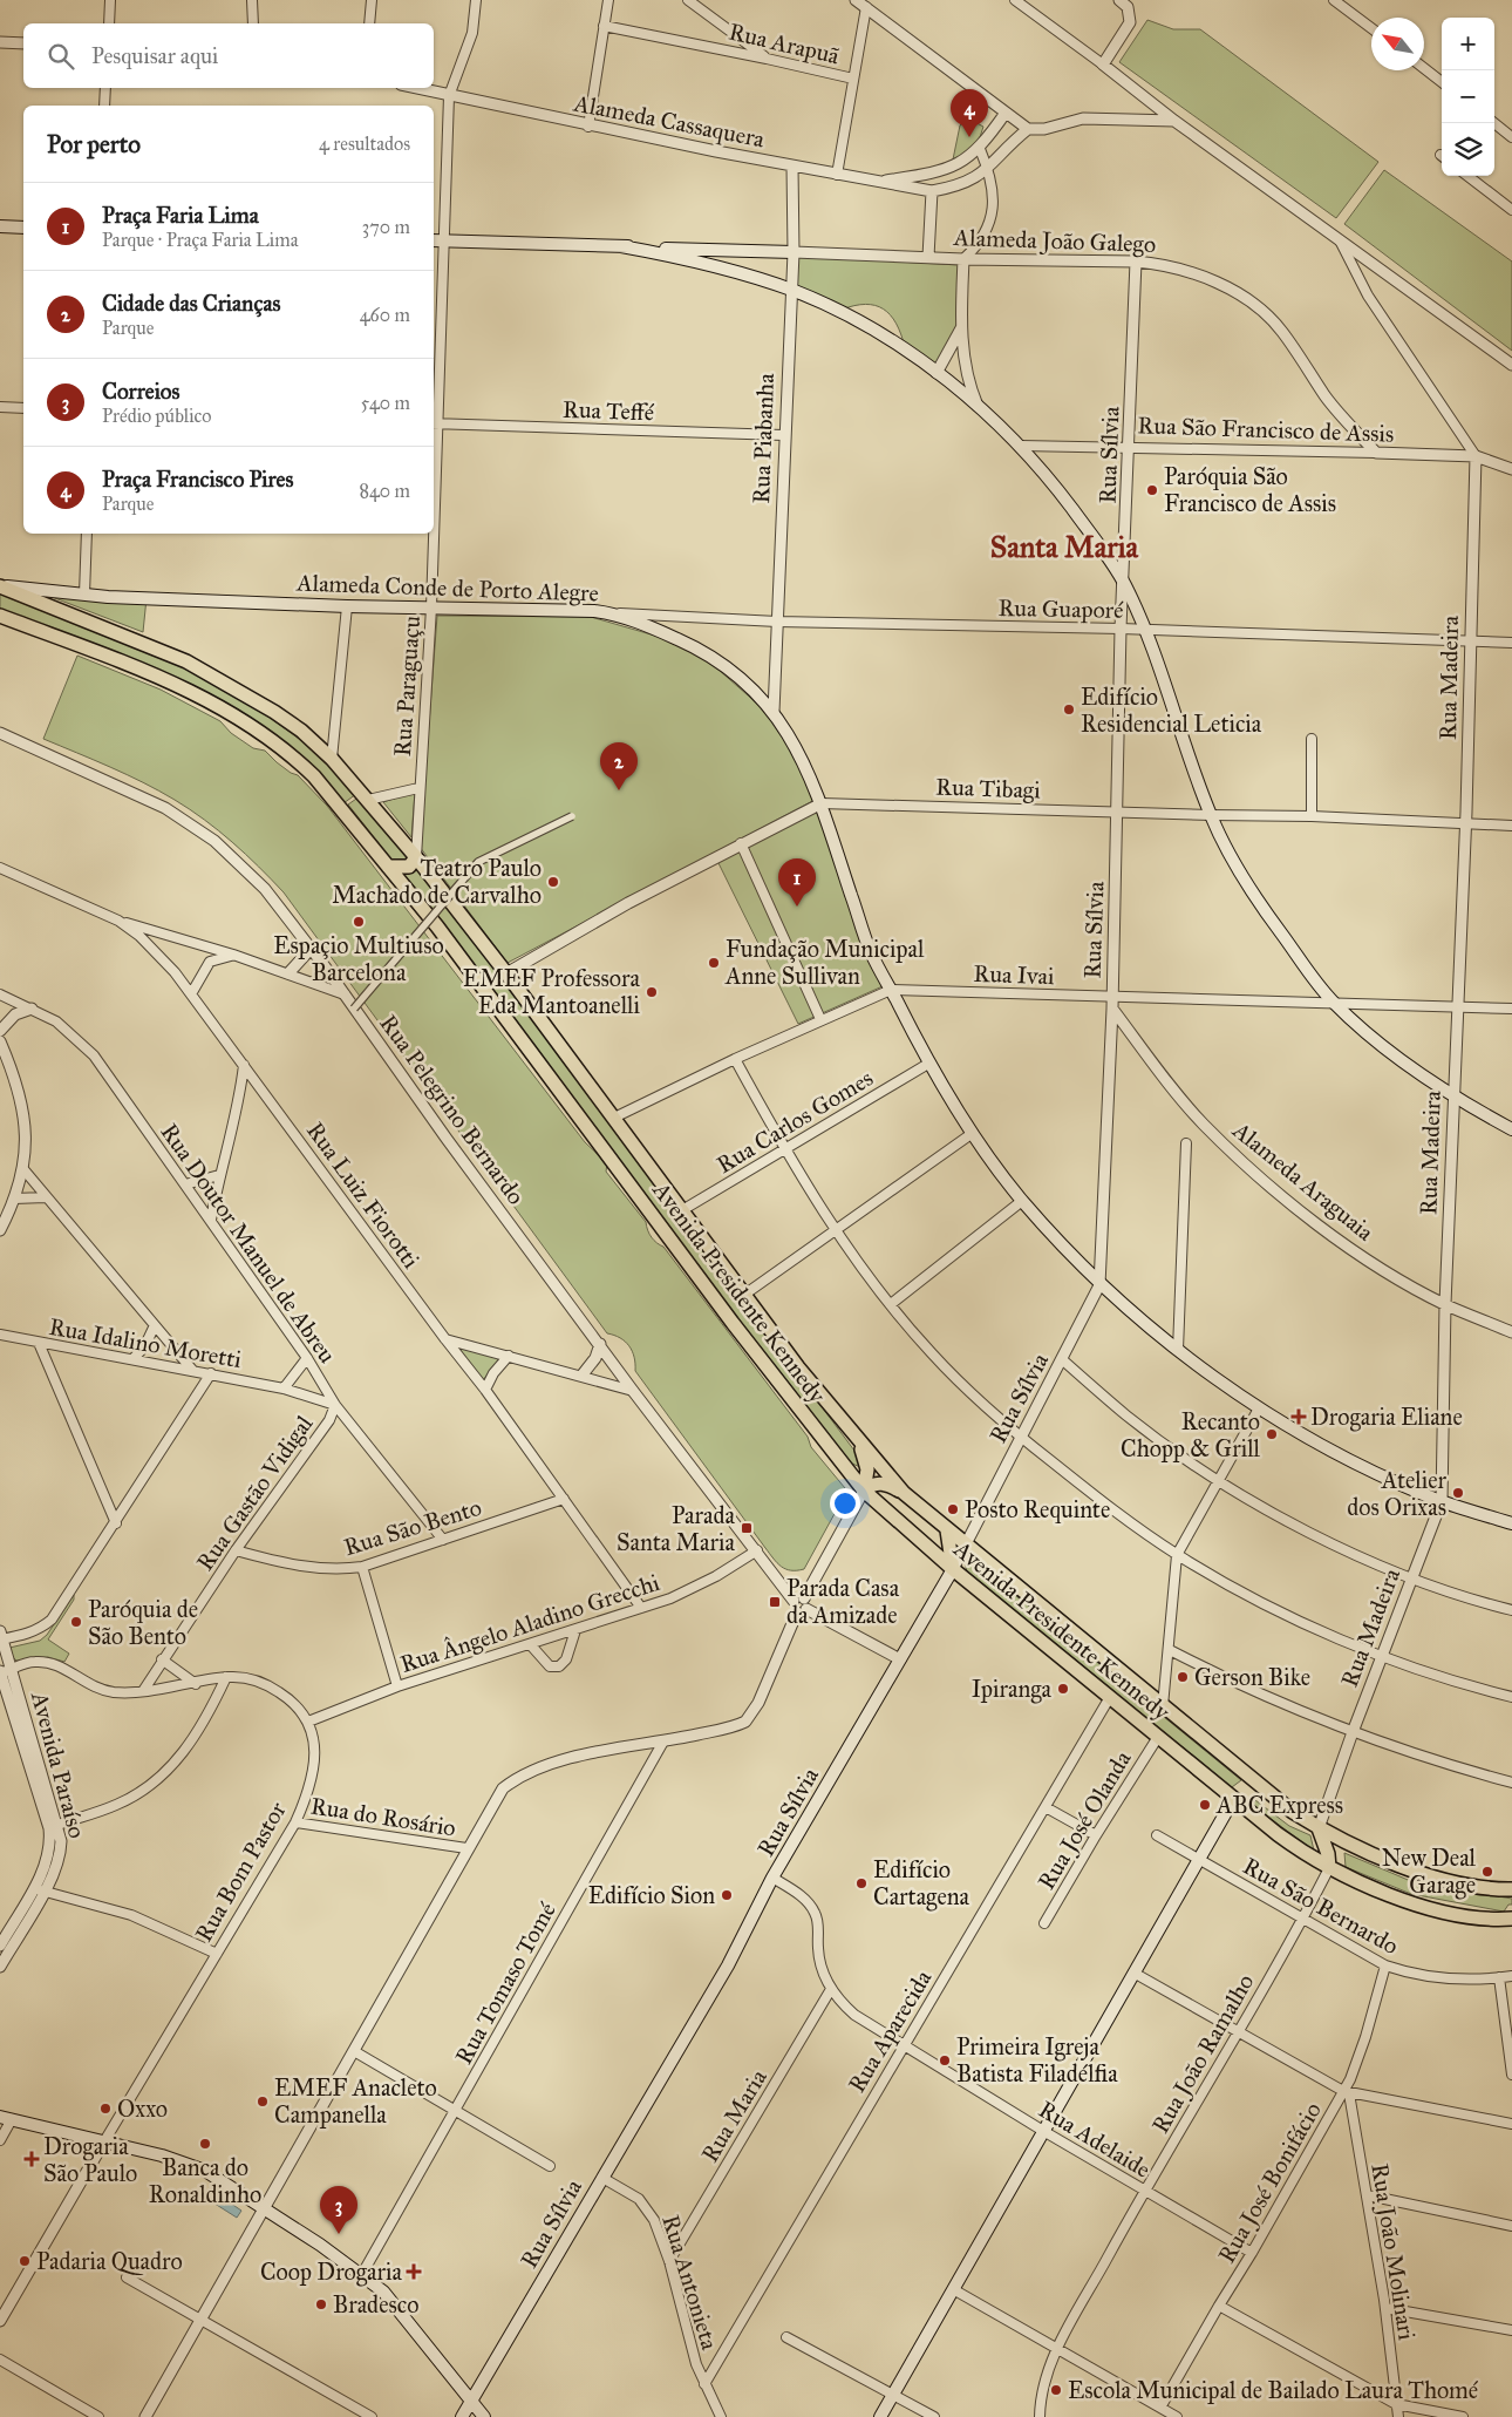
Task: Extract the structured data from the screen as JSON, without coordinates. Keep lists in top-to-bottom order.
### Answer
{
  "streets": {
    "main road": ["Rua Sílvia", "Alameda Conde de Porto Alegre", "Avenida Presidente Kennedy"],
    "street": [
      "Rua Arapuã",
      "Alameda Cassaquera",
      "Alameda João Galego",
      "Rua Teffé",
      "Rua São Francisco de Assis",
      "Rua Piabanha",
      "Rua Guaporé",
      "Rua Madeira",
      "Rua Paraguaçu",
      "Rua Tibagi",
      "Rua Ivai",
      "Rua Pelegrino Bernardo",
      "Rua Carlos Gomes",
      "Alameda Araguaia",
      "Rua Luiz Fiorotti",
      "Rua Doutor Manuel de Abreu",
      "Rua Idalino Moretti",
      "Rua Gastão Vidigal",
      "Rua São Bento",
      "Rua Ângelo Aladino Grecchi",
      "Avenida Paraíso",
      "Rua do Rosário",
      "Rua José Olanda",
      "Rua Bom Pastor",
      "Rua São Bernardo",
      "Rua Tomaso Tomé",
      "Rua Aparecida",
      "Rua João Ramalho",
      "Rua Maria",
      "Rua Adelaide",
      "Rua José Bonifácio",
      "Rua João Molinari",
      "Rua Antonieta"
    ]
  },
  "crossings": [
    ["Alameda Cassaquera", "Rua Piabanha"],
    ["Alameda Cassaquera", "Rua Paraguaçu"],
    ["Alameda João Galego", "Rua São Francisco de Assis"],
    ["Alameda João Galego", "Rua Piabanha"],
    ["Alameda João Galego", "Rua Sílvia"],
    ["Rua Teffé", "Rua Piabanha"],
    ["Rua Teffé", "Rua Paraguaçu"],
    ["Rua São Francisco de Assis", "Rua Sílvia"],
    ["Rua São Francisco de Assis", "Rua Madeira"],
    ["Rua Piabanha", "Alameda Conde de Porto Alegre"],
    ["Rua Piabanha", "Rua Guaporé"],
    ["Rua Sílvia", "Alameda Conde de Porto Alegre"],
    ["Rua Sílvia", "Rua Guaporé"],
    ["Rua Sílvia", "Rua Tibagi"],
    ["Rua Sílvia", "Rua Ivai"],
    ["Rua Sílvia", "Rua Pelegrino Bernardo"],
    ["Rua Sílvia", "Alameda Araguaia"],
    ["Rua Sílvia", "Avenida Presidente Kennedy"],
    ["Rua Sílvia", "Rua Adelaide"],
    ["Rua Sílvia", "Rua Antonieta"],
    ["Alameda Conde de Porto Alegre", "Rua Guaporé"],
    ["Alameda Conde de Porto Alegre", "Rua Madeira"],
    ["Alameda Conde de Porto Alegre", "Rua Paraguaçu"],
    ["Alameda Conde de Porto Alegre", "Rua Tibagi"],
    ["Alameda Conde de Porto Alegre", "Rua Ivai"],
    ["Alameda Conde de Porto Alegre", "Rua Carlos Gomes"],
    ["Alameda Conde de Porto Alegre", "Avenida Presidente Kennedy"],
    ["Rua Guaporé", "Rua Madeira"],
    ["Rua Madeira", "Rua Tibagi"],
    ["Rua Madeira", "Rua Ivai"],
    ["Rua Madeira", "Alameda Araguaia"],
    ["Rua Madeira", "Avenida Presidente Kennedy"],
    ["Rua Paraguaçu", "Avenida Presidente Kennedy"],
    ["Rua Tibagi", "Avenida Presidente Kennedy"],
    ["Rua Ivai", "Alameda Araguaia"],
    ["Rua Ivai", "Avenida Presidente Kennedy"],
    ["Rua Pelegrino Bernardo", "Rua Ângelo Aladino Grecchi"],
    ["Rua Carlos Gomes", "Avenida Presidente Kennedy"],
    ["Rua Luiz Fiorotti", "Rua São Bento"],
    ["Rua Luiz Fiorotti", "Rua Ângelo Aladino Grecchi"],
    ["Rua Doutor Manuel de Abreu", "Rua Idalino Moretti"],
    ["Rua Doutor Manuel de Abreu", "Rua Gastão Vidigal"],
    ["Rua Doutor Manuel de Abreu", "Rua São Bento"],
    ["Avenida Presidente Kennedy", "Rua José Olanda"],
    ["Avenida Presidente Kennedy", "Rua Aparecida"],
    ["Avenida Presidente Kennedy", "Rua João Ramalho"],
    ["Rua Idalino Moretti", "Rua Gastão Vidigal"],
    ["Rua Gastão Vidigal", "Rua São Bento"],
    ["Rua Ângelo Aladino Grecchi", "Rua Bom Pastor"],
    ["Rua do Rosário", "Rua Bom Pastor"],
    ["Rua São Bernardo", "Rua João Ramalho"],
    ["Rua São Bernardo", "Rua José Bonifácio"],
    ["Rua Aparecida", "Rua Adelaide"],
    ["Rua Aparecida", "Rua Antonieta"],
    ["Rua João Ramalho", "Rua Adelaide"],
    ["Rua Maria", "Rua Adelaide"],
    ["Rua Maria", "Rua Antonieta"],
    ["Rua Adelaide", "Rua José Bonifácio"],
    ["Rua José Bonifácio", "Rua João Molinari"]
  ],
  "districts": ["Santa Maria"],
  "places": {
    "other": [
      "Paróquia São Francisco de Assis",
      "Edifício Residencial Leticia",
      "Teatro Paulo Machado de Carvalho",
      "Espaçio Multiuso Barcelona",
      "Fundação Municipal Anne Sullivan",
      "EMEF Professora Eda Mantoanelli",
      "Recanto Chopp & Grill",
      "Atelier dos Orixas",
      "Posto Requinte",
      "Paróquia de São Bento",
      "Gerson Bike",
      "Ipiranga",
      "ABC Express",
      "New Deal Garage",
      "Edifício Cartagena",
      "Edifício Sion",
      "Primeira Igreja Batista Filadélfia",
      "EMEF Anacleto Campanella",
      "Oxxo",
      "Banca do Ronaldinho",
      "Padaria Quadro",
      "Bradesco",
      "Escola Municipal de Bailado Laura Thomé"
    ],
    "health": ["Drogaria Eliane", "Drogaria São Paulo", "Coop Drogaria"],
    "transit": ["Parada Santa Maria", "Parada Casa da Amizade"]
  },
  "north": "top left",
  "page": {
    "map_buttons": ["+", "−"],
    "search": "Pesquisar aqui",
    "pins": [
      "4",
      "2",
      "1",
      "3"
    ],
    "heading": ["Por perto", "4 resultados"],
    "list": [
      {
        "mark": "1",
        "name": "Praça Faria Lima",
        "note": "Parque · Praça Faria Lima",
        "value": "370 m"
      },
      {
        "mark": "2",
        "name": "Cidade das Crianças",
        "note": "Parque",
        "value": "460 m"
      },
      {
        "mark": "3",
        "name": "Correios",
        "note": "Prédio público",
        "value": "540 m"
      },
      {
        "mark": "4",
        "name": "Praça Francisco Pires",
        "note": "Parque",
        "value": "840 m"
      }
    ]
  }
}
